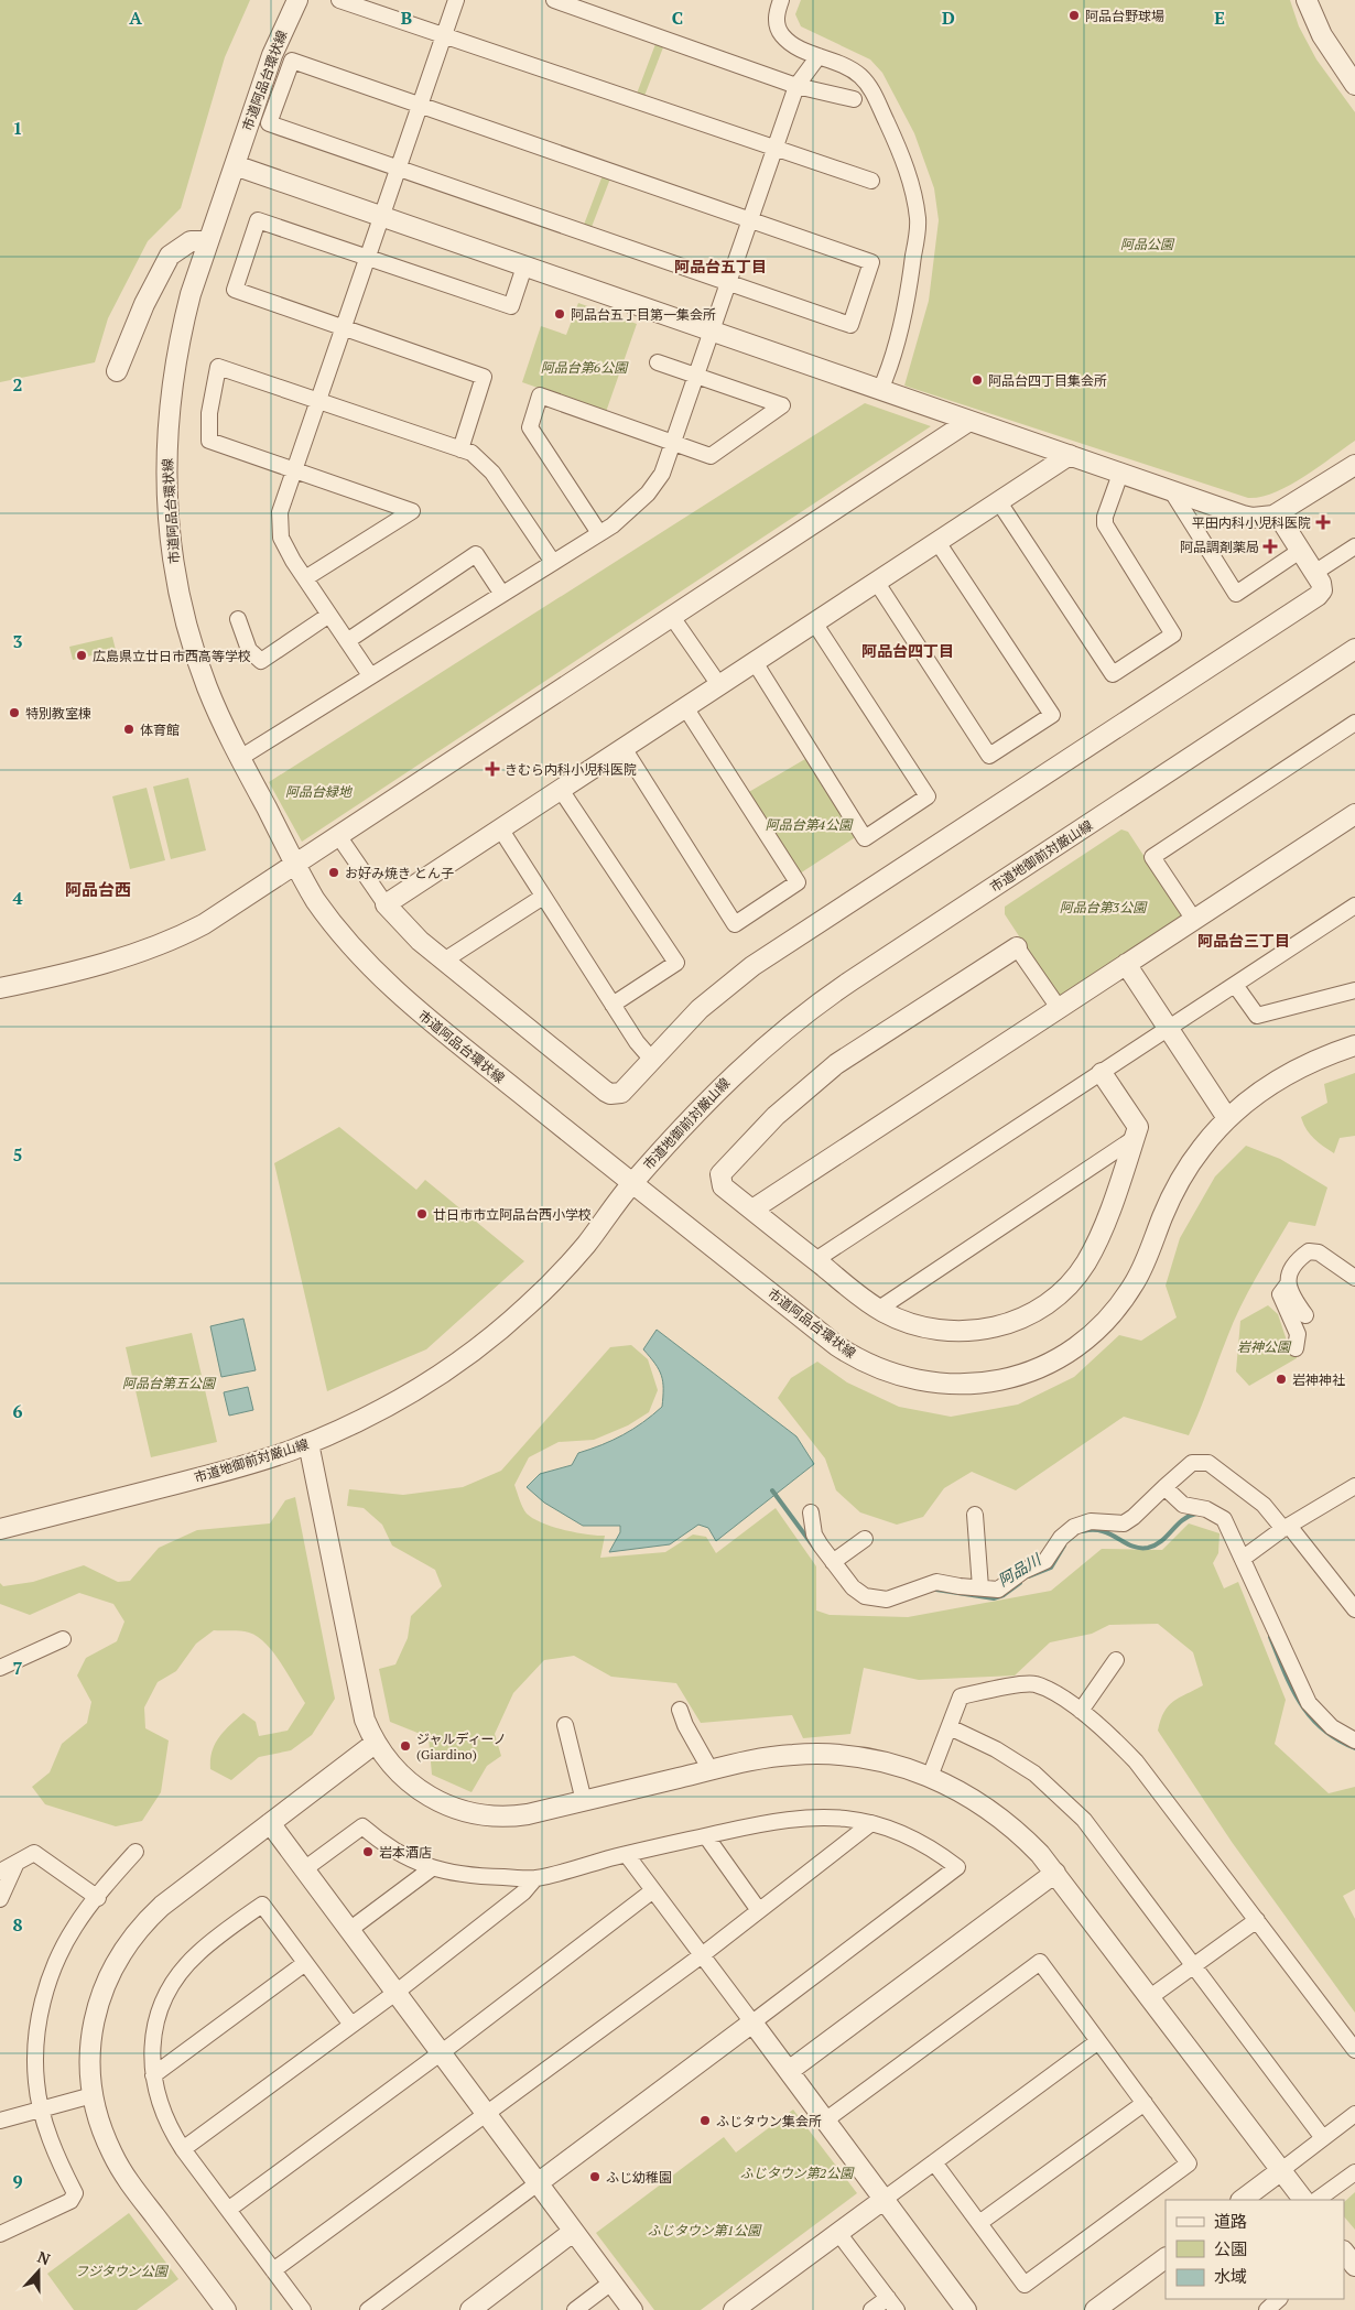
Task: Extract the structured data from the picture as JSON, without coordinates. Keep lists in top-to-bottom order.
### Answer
{
  "streets": {
    "street": ["市道阿品台環状線", "市道地御前対厳山線"]
  },
  "crossings": [
    ["市道阿品台環状線", "市道地御前対厳山線"]
  ],
  "districts": [
    "阿品台五丁目",
    "阿品台四丁目",
    "阿品台西",
    "阿品台三丁目"
  ],
  "water": ["阿品川"],
  "parks": [
    "阿品公園",
    "阿品台第6公園",
    "阿品台緑地",
    "阿品台第4公園",
    "阿品台第3公園",
    "岩神公園",
    "阿品台第五公園",
    "ふじタウン第2公園",
    "ふじタウン第1公園",
    "フジタウン公園"
  ],
  "places": {
    "other": [
      "阿品台野球場",
      "阿品台五丁目第一集会所",
      "阿品台四丁目集会所",
      "広島県立廿日市西高等学校",
      "特別教室棟",
      "体育館",
      "お好み焼き とん子",
      "廿日市市立阿品台西小学校",
      "岩神神社",
      "ジャルディーノ (Giardino)",
      "岩本酒店",
      "ふじタウン集会所",
      "ふじ幼稚園"
    ],
    "health": ["平田内科小児科医院", "阿品調剤薬局", "きむら内科小児科医院"]
  },
  "legend": ["道路", "公園", "水域"],
  "north": "top",
  "grid": {
    "columns": [
      "A",
      "B",
      "C",
      "D",
      "E"
    ],
    "rows": [
      "1",
      "2",
      "3",
      "4",
      "5",
      "6",
      "7",
      "8",
      "9"
    ]
  }
}
